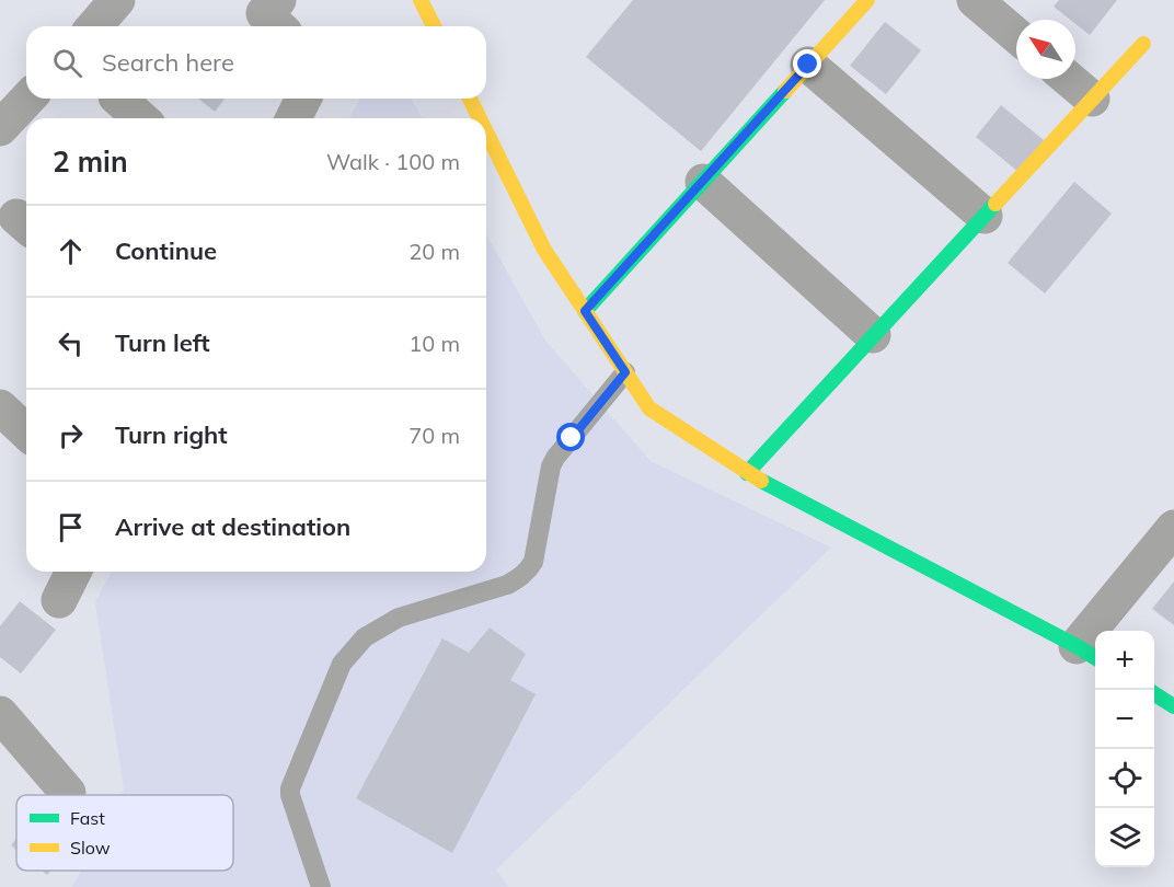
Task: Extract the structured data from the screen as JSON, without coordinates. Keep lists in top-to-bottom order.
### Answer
{
  "legend": ["Fast", "Slow"],
  "north": "top left",
  "page": {
    "search": "Search here",
    "heading": ["2 min", "Walk · 100 m"],
    "list": [
      ["Continue", "20 m"],
      ["Turn left", "10 m"],
      ["Turn right", "70 m"],
      "Arrive at destination"
    ],
    "map_buttons": ["+", "−"]
  }
}
